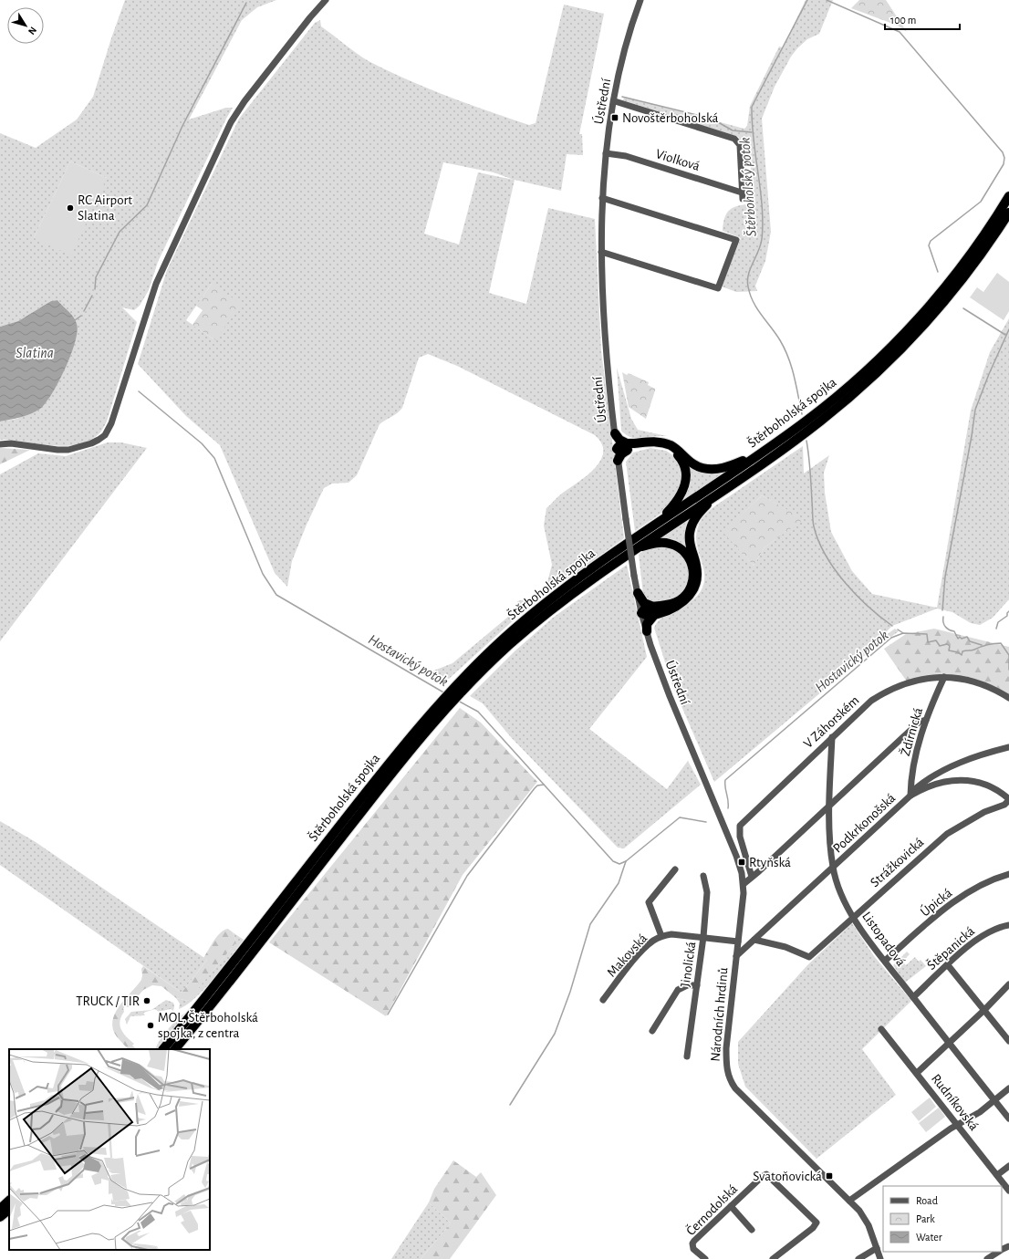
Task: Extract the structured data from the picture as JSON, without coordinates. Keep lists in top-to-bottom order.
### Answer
{
  "streets": {
    "highway": ["Štěrboholská spojka"],
    "street": [
      "Ústřední",
      "Violková",
      "V Záhorském",
      "Ždírnická",
      "Podkrkonošská",
      "Strážkovická",
      "Úpická",
      "Listopadová",
      "Štěpanická",
      "Makovská",
      "Jinolická",
      "Národních hrdinů",
      "Rudníkovská",
      "Černodolská"
    ]
  },
  "crossings": [
    ["Ústřední", "Violková"],
    ["Ústřední", "Národních hrdinů"],
    ["V Záhorském", "Ždírnická"],
    ["V Záhorském", "Listopadová"],
    ["Ždírnická", "Podkrkonošská"],
    ["Podkrkonošská", "Strážkovická"],
    ["Podkrkonošská", "Listopadová"],
    ["Podkrkonošská", "Národních hrdinů"],
    ["Strážkovická", "Listopadová"],
    ["Úpická", "Listopadová"],
    ["Listopadová", "Štěpanická"],
    ["Makovská", "Jinolická"],
    ["Makovská", "Národních hrdinů"]
  ],
  "water": ["Štěrboholský potok", "Slatina", "Hostavický potok"],
  "places": {
    "transit": ["Novoštěrboholská", "Rtyňská", "Svatoňovická"],
    "other": ["RC Airport Slatina", "TRUCK / TIR", "MOL, Štěrboholská spojka, z centra"]
  },
  "legend": ["Road", "Park", "Water"],
  "scale_bar": "100 m",
  "north": "bottom right"
}
